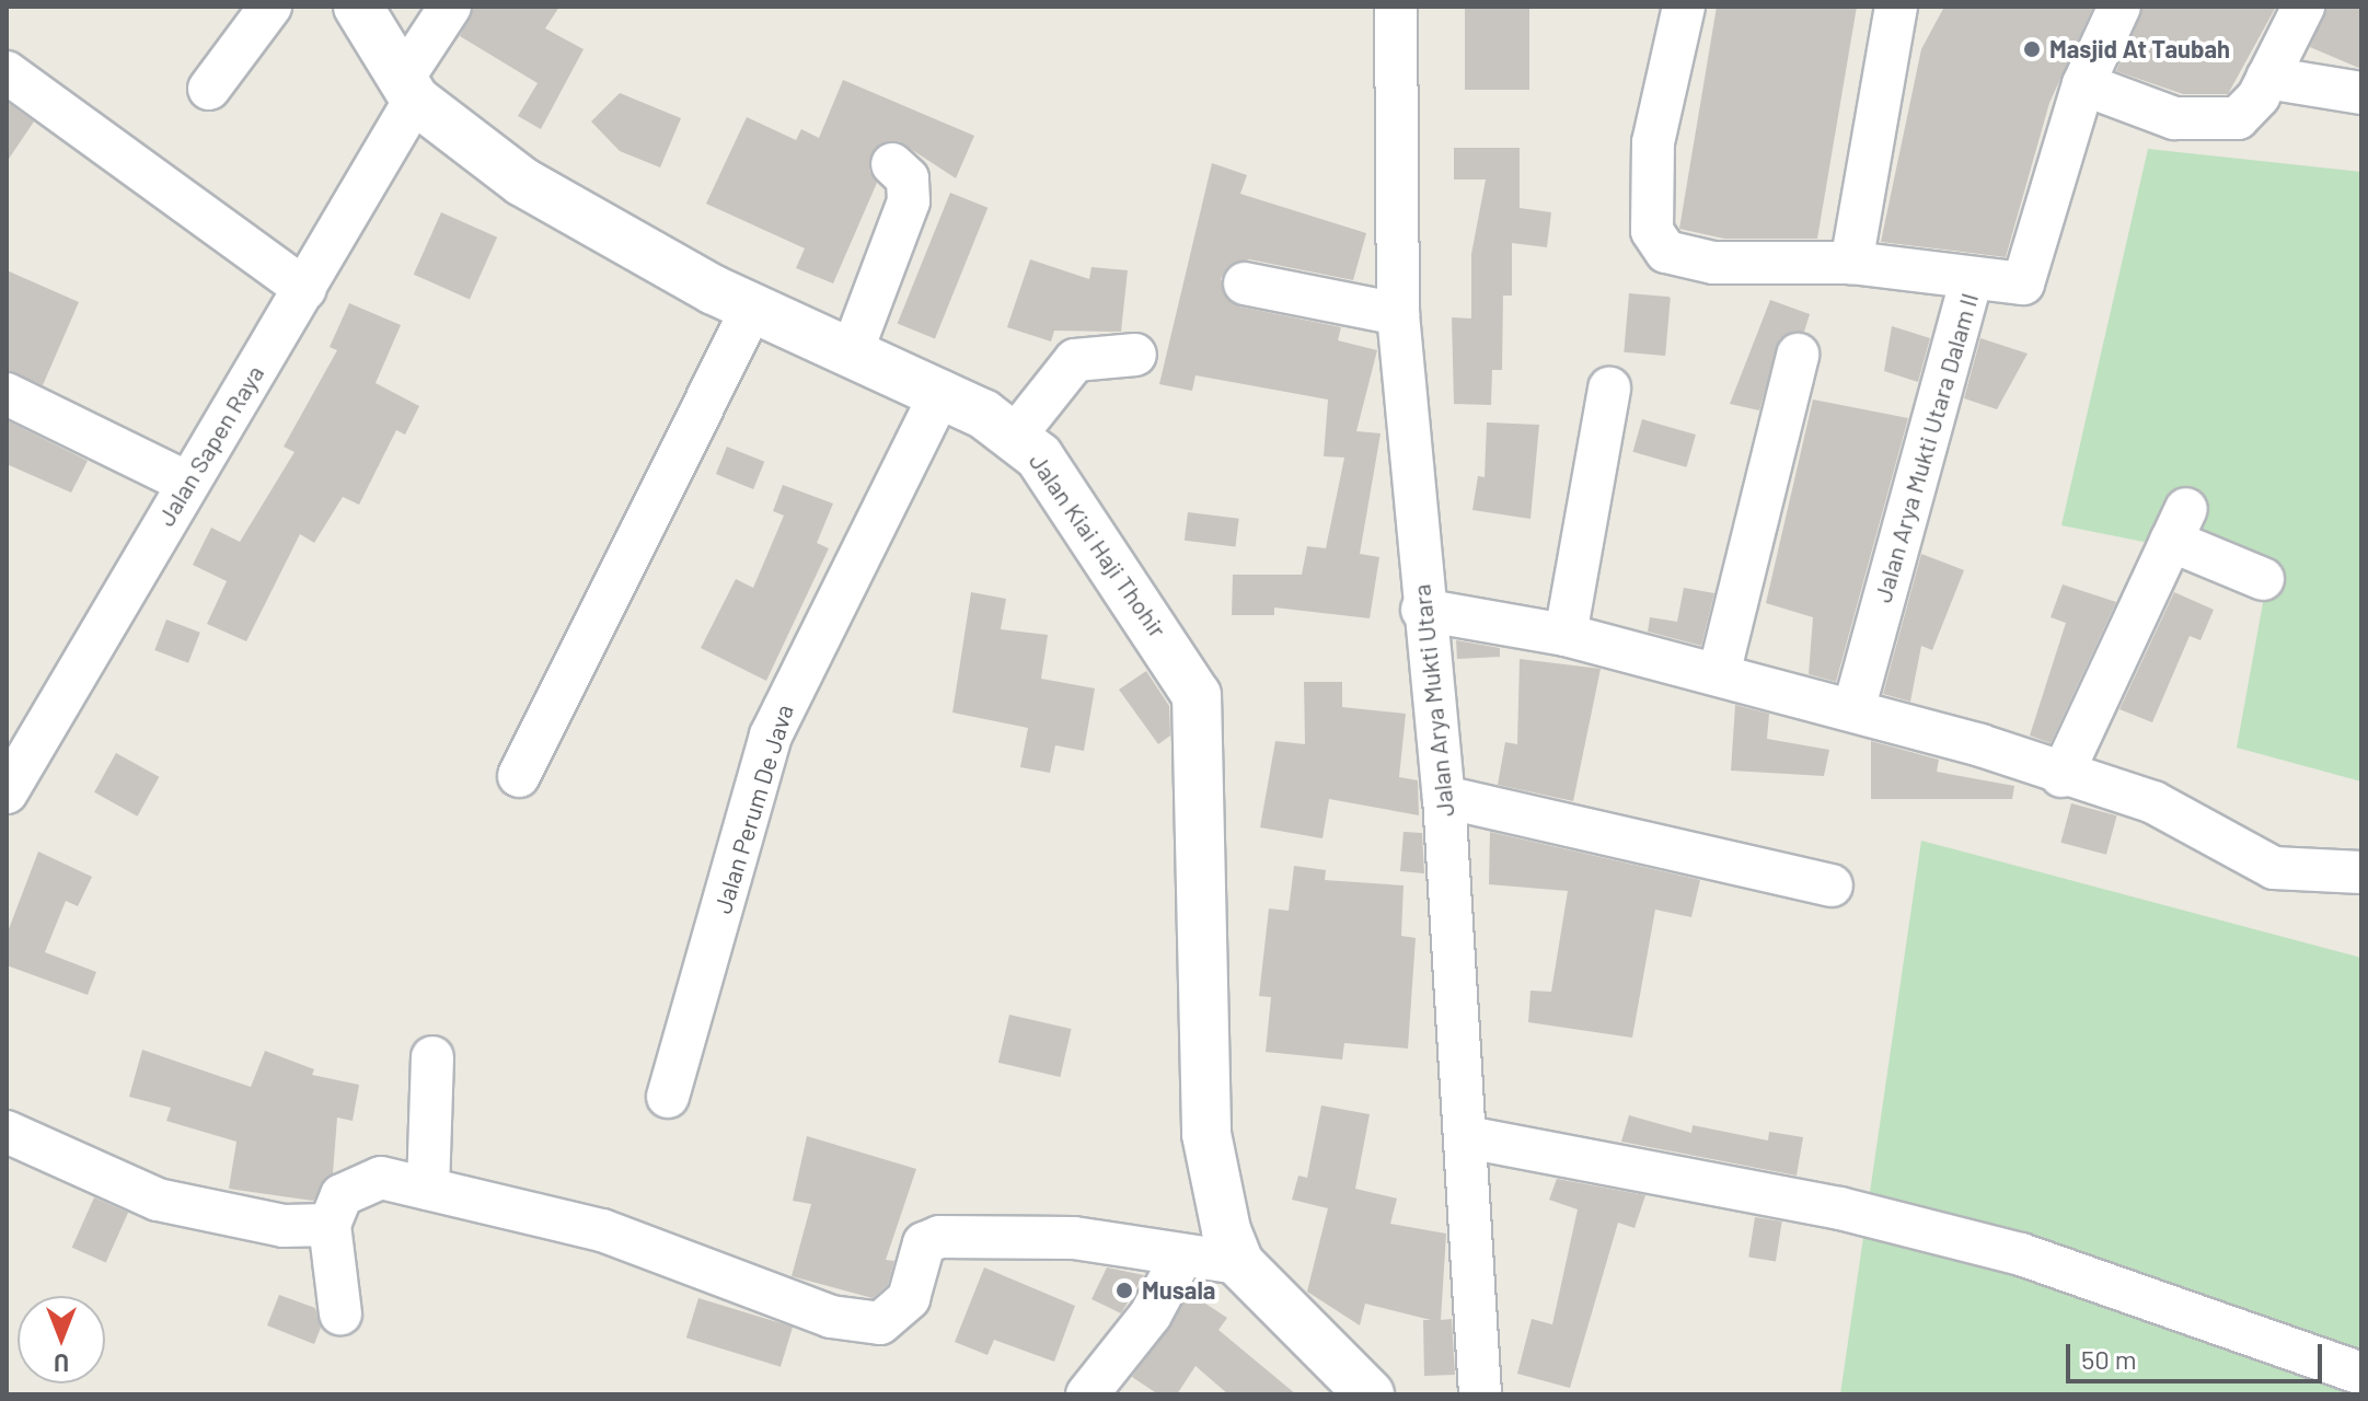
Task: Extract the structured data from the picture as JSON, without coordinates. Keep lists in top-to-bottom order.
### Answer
{
  "streets": {
    "street": [
      "Jalan Sapen Raya",
      "Jalan Arya Mukti Utara Dalam II",
      "Jalan Kiai Haji Thohir",
      "Jalan Arya Mukti Utara",
      "Jalan Perum De Java"
    ]
  },
  "crossings": [
    ["Jalan Sapen Raya", "Jalan Kiai Haji Thohir"],
    ["Jalan Kiai Haji Thohir", "Jalan Perum De Java"]
  ],
  "places": ["Masjid At Taubah", "Musala"],
  "scale_bar": "50 m",
  "north": "bottom"
}
